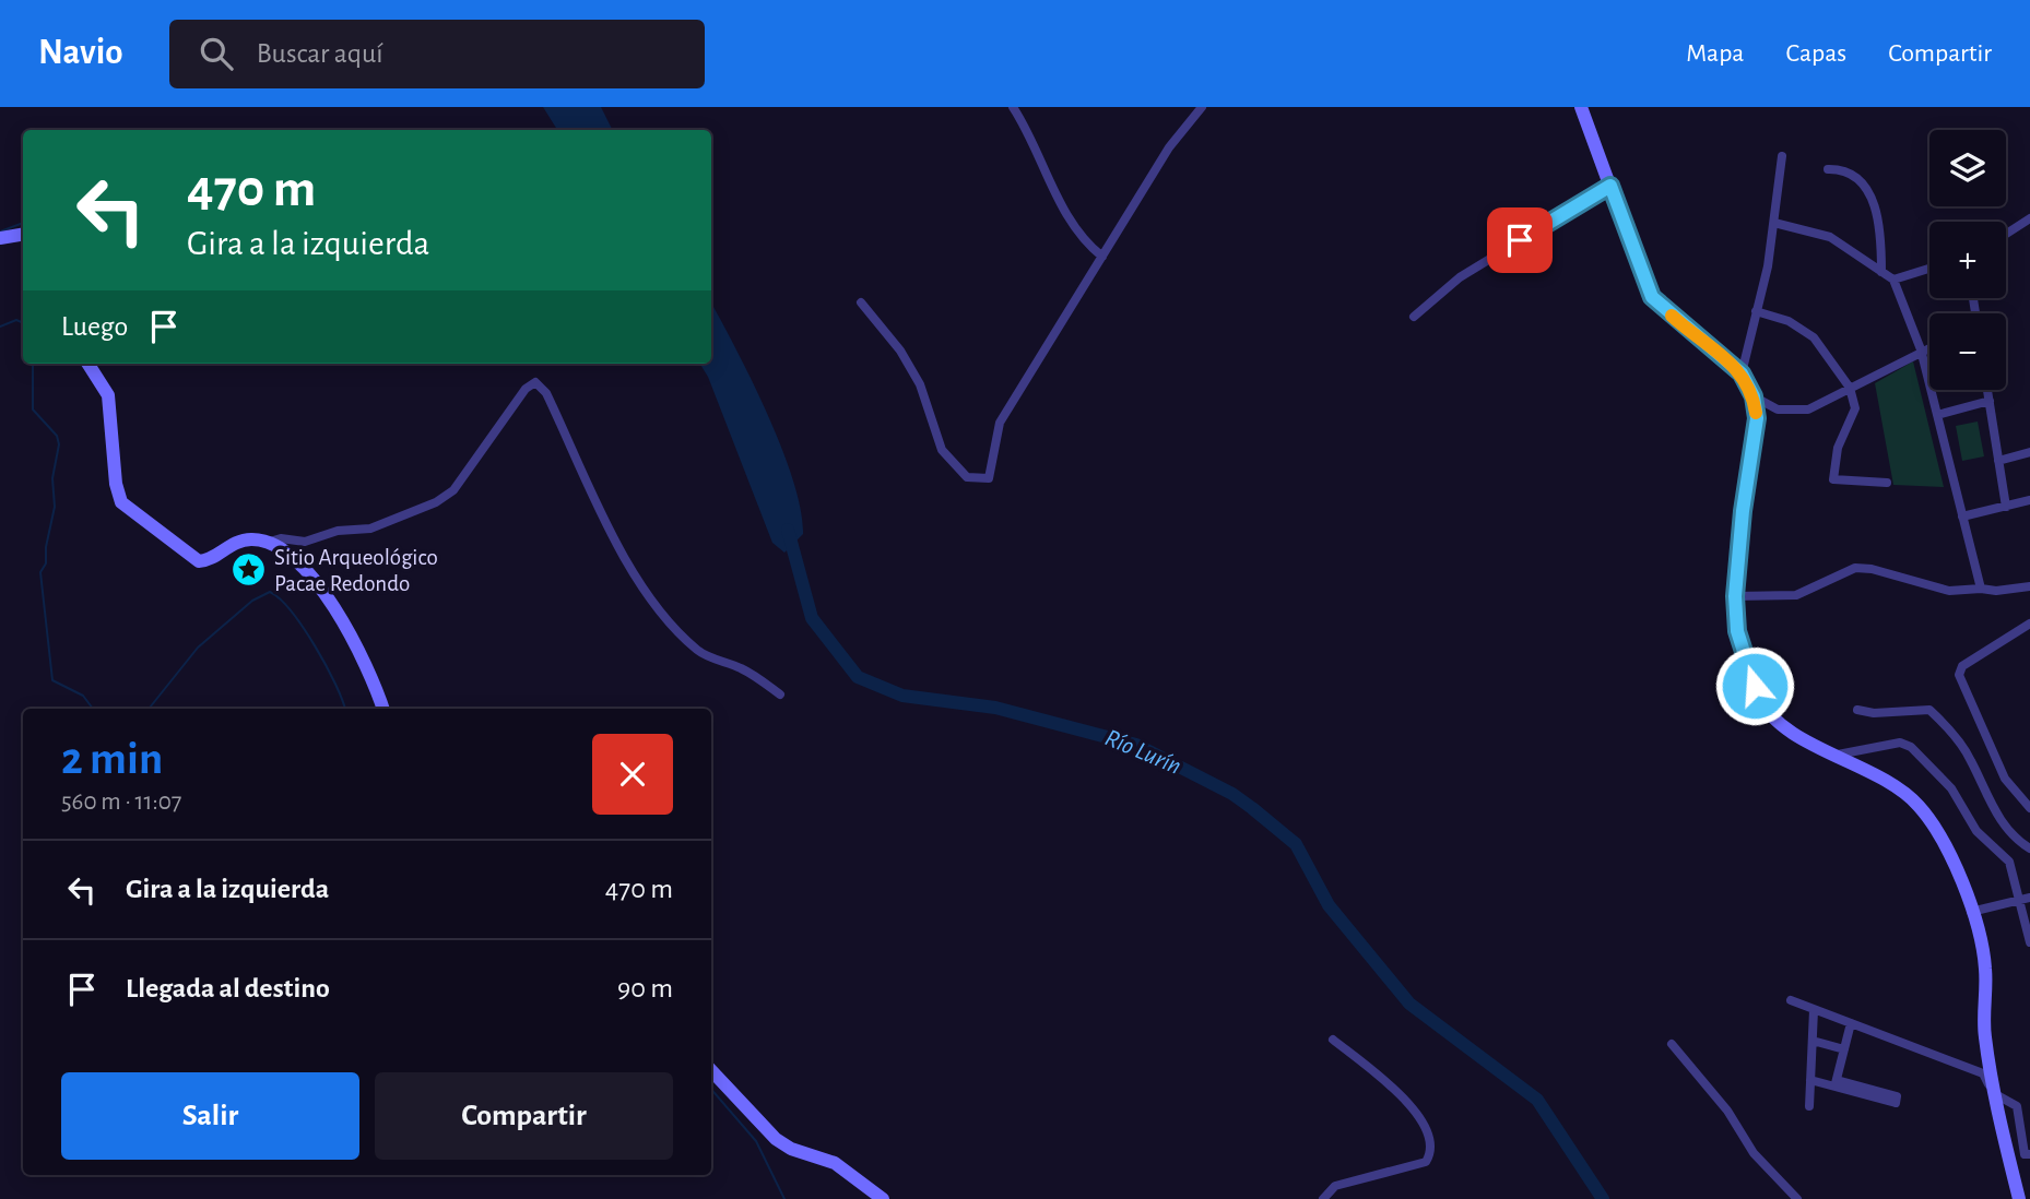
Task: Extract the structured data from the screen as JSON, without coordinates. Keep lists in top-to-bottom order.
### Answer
{
  "water": ["Río Lurín"],
  "places": {
    "place": ["Sitio Arqueológico Pacae Redondo"]
  },
  "page": {
    "header": "Navio",
    "search": "Buscar aquí",
    "nav": ["Mapa", "Capas", "Compartir"],
    "map_buttons": ["+", "−"],
    "turn": ["470 m", "Gira a la izquierda"],
    "then": "Luego",
    "heading": ["2 min", "560 m · 11:07"],
    "list": [
      {
        "name": "Gira a la izquierda",
        "value": "470 m"
      },
      {
        "name": "Llegada al destino",
        "value": "90 m"
      }
    ],
    "buttons": ["Salir", "Compartir"]
  }
}
